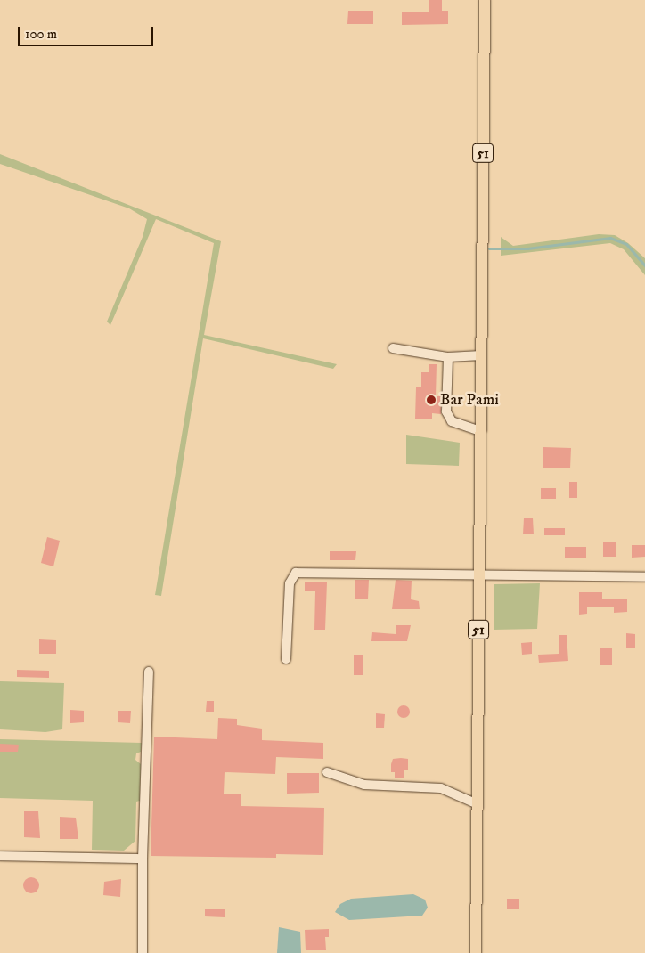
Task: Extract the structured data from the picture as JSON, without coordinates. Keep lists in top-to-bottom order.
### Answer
{
  "streets": {
    "main road": ["51"]
  },
  "places": ["Bar Pami"],
  "scale_bar": "100 m"
}
